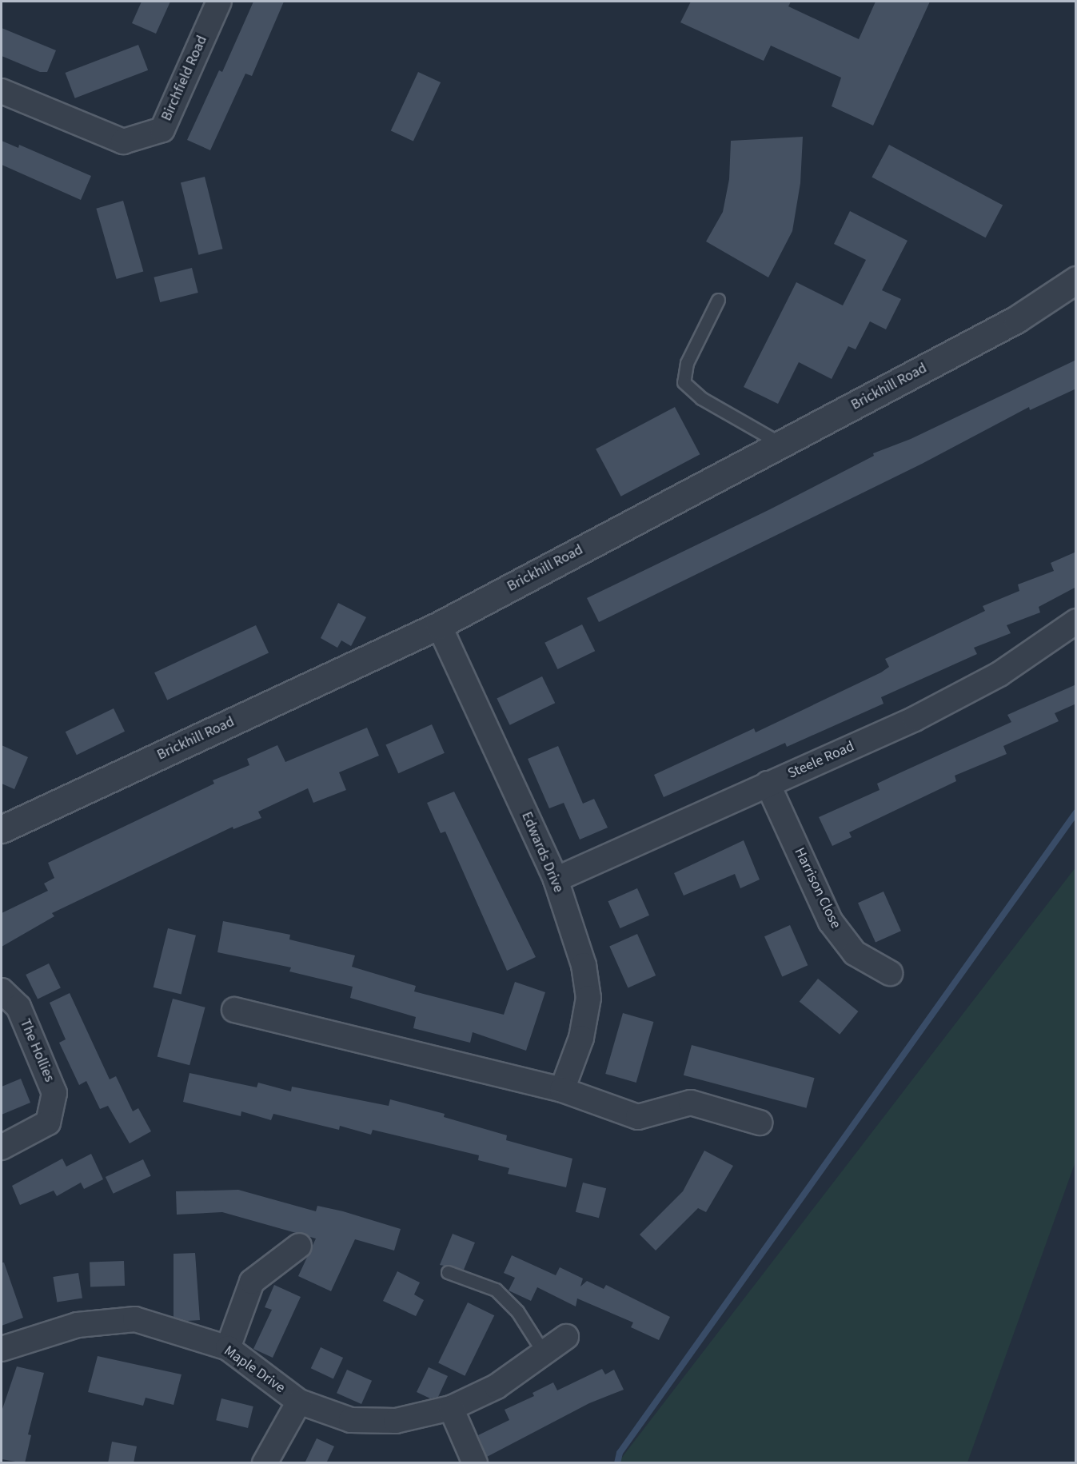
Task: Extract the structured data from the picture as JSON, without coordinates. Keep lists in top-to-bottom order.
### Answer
{
  "streets": {
    "street": [
      "Birchfield Road",
      "Brickhill Road",
      "Steele Road",
      "Edwards Drive",
      "Harrison Close",
      "The Hollies",
      "Maple Drive"
    ]
  },
  "crossings": [
    ["Brickhill Road", "Edwards Drive"],
    ["Steele Road", "Edwards Drive"],
    ["Steele Road", "Harrison Close"]
  ]
}
